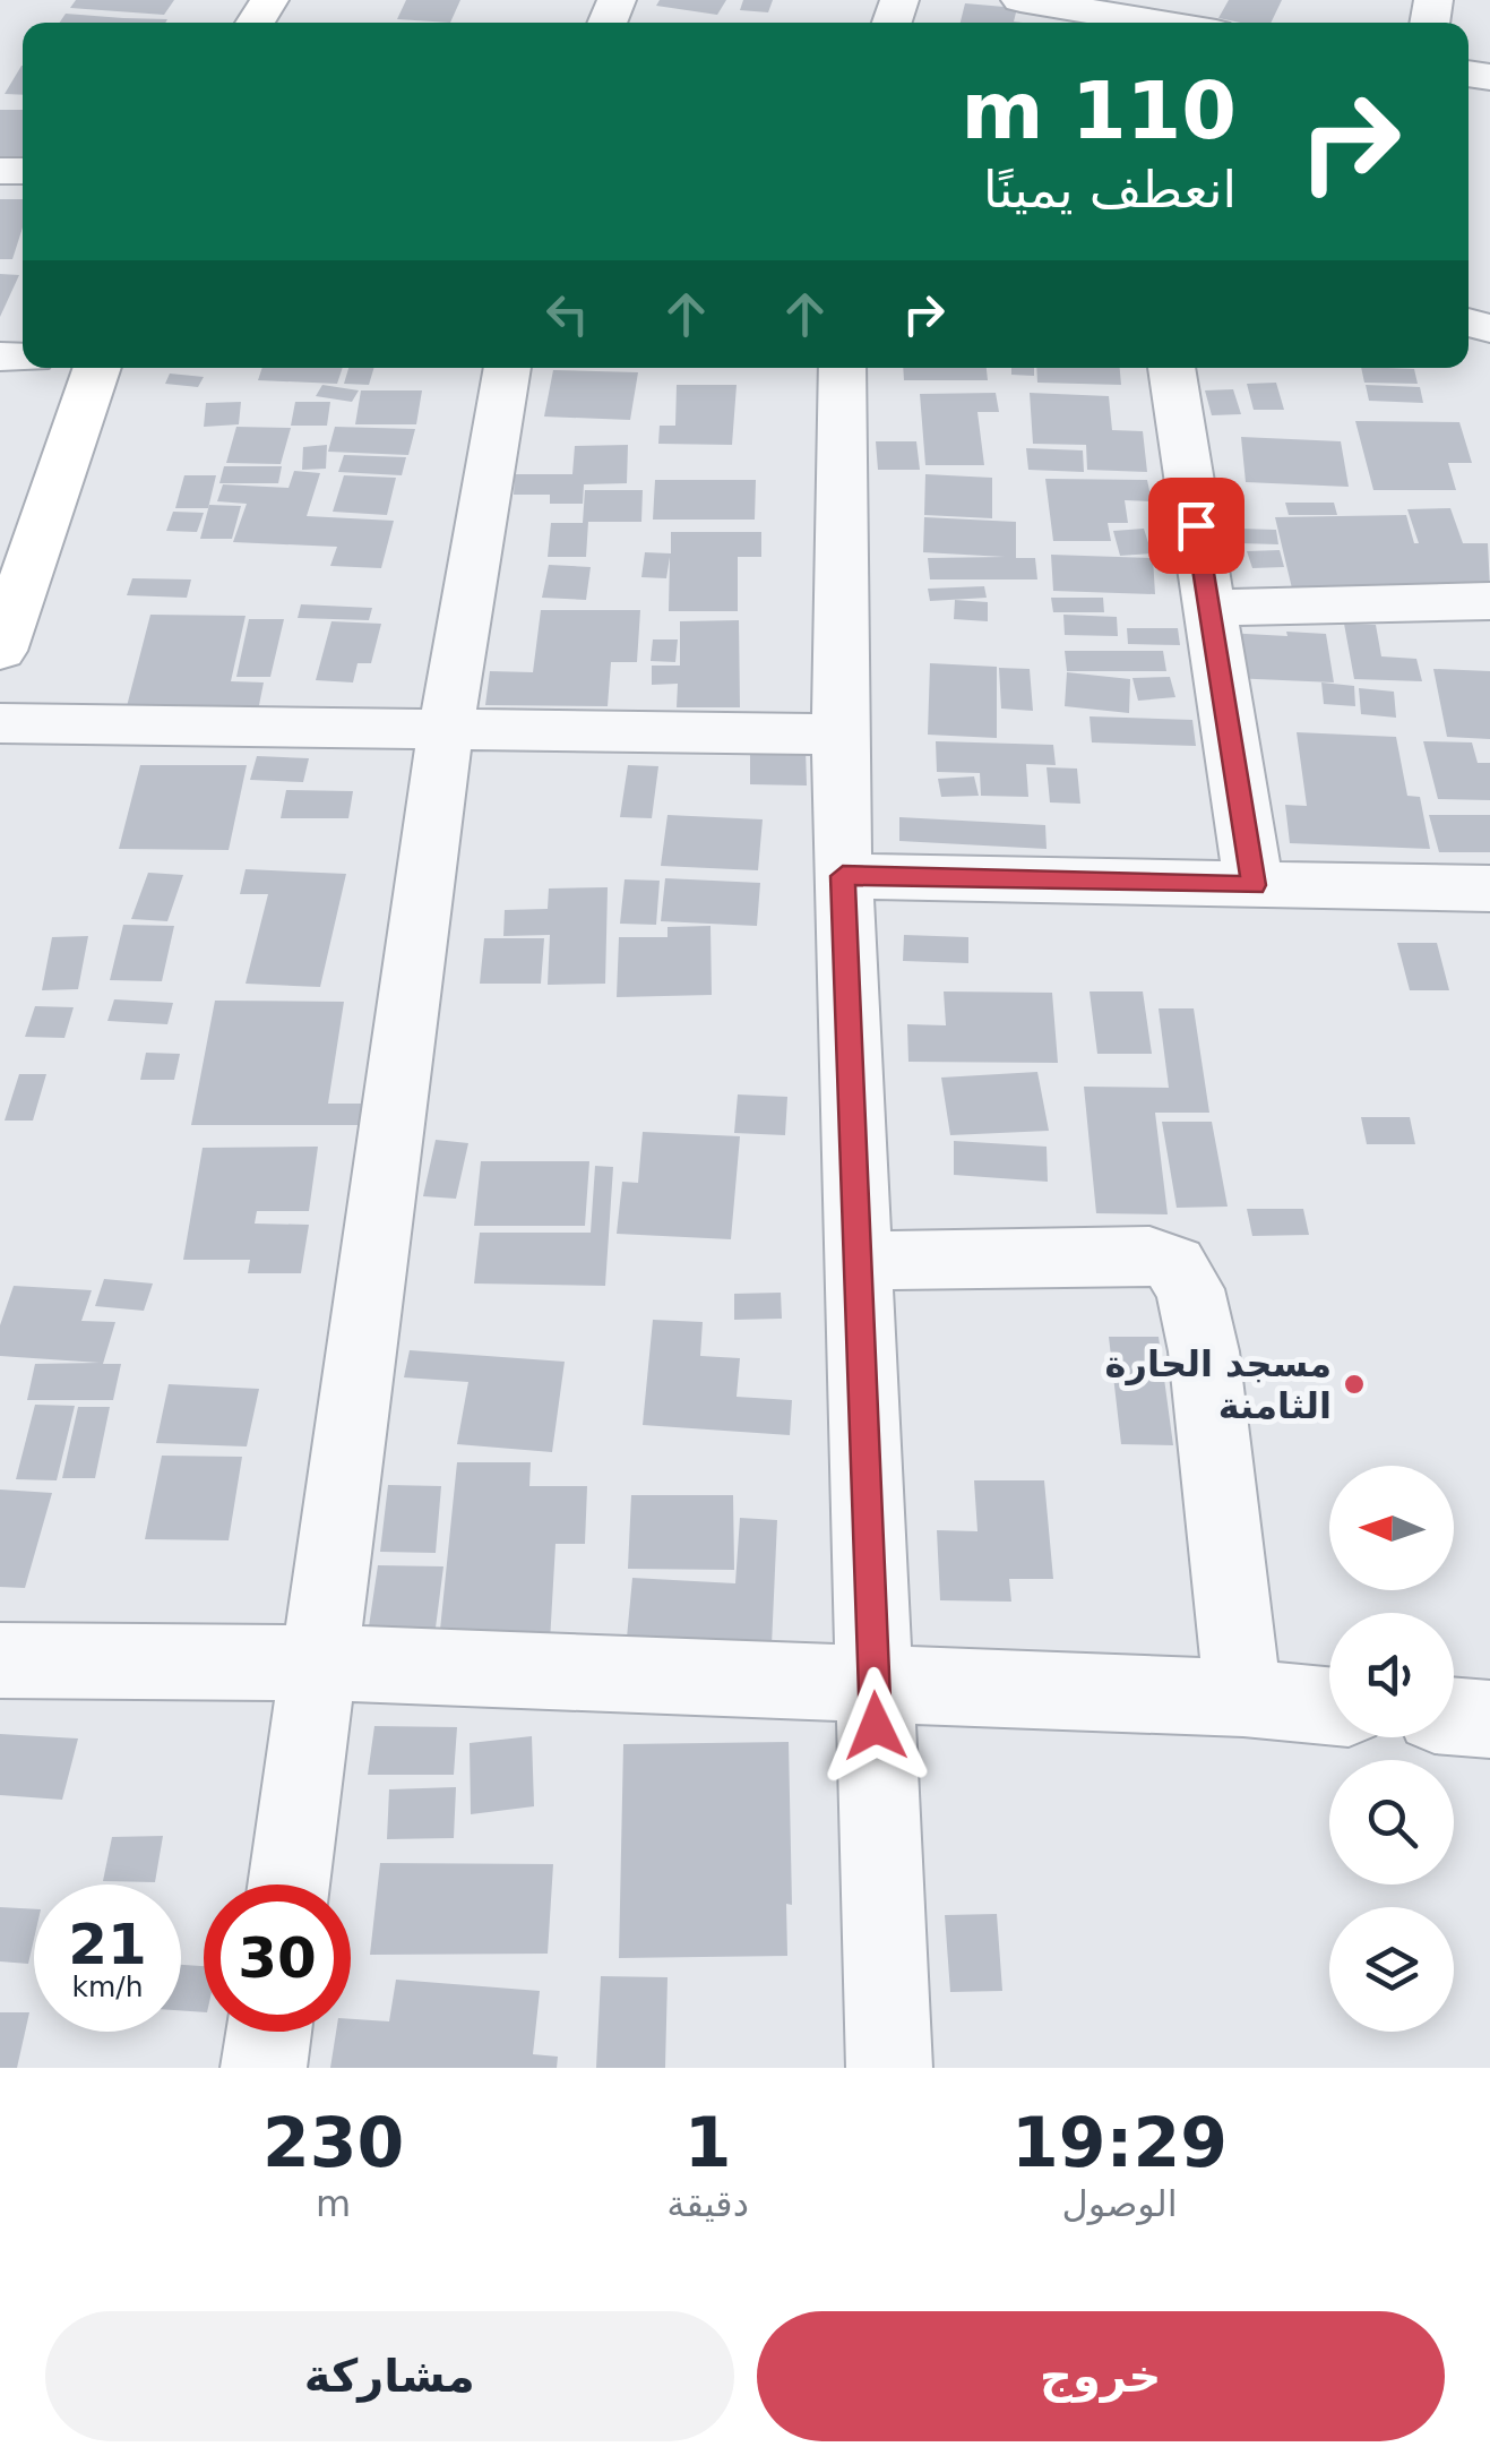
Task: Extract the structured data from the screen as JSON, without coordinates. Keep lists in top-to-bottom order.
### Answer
{
  "places": ["مسجد الحارة الثامنة"],
  "north": "left",
  "page": {
    "turn": ["110 m", "انعطف يمينًا"],
    "speed": "21 km/h",
    "limit": "30",
    "eta": [
      "19:29",
      "الوصول",
      "1",
      "دقيقة",
      "230",
      "m"
    ],
    "buttons": ["خروج", "مشاركة"]
  }
}
